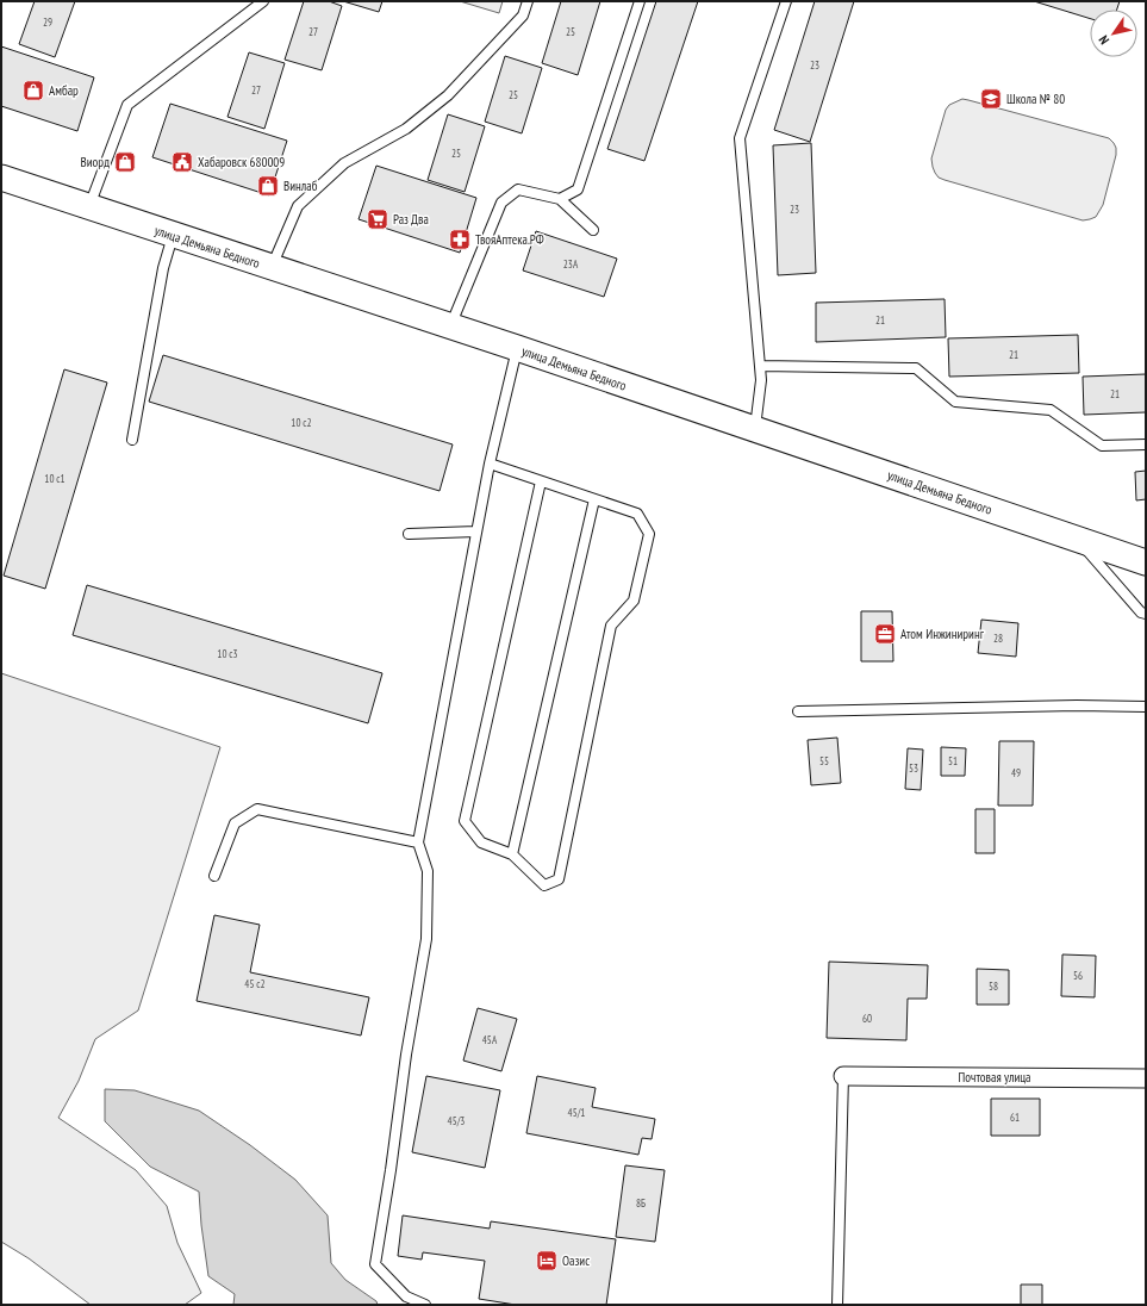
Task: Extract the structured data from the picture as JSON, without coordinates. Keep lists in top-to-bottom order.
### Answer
{
  "streets": {
    "main road": ["улица Демьяна Бедного"],
    "street": ["Почтовая улица"]
  },
  "places": {
    "shop": ["Амбар", "Виорд", "Винлаб"],
    "school or university": ["Школа № 80"],
    "public building": ["Хабаровск 680009"],
    "supermarket": ["Раз Два"],
    "pharmacy": ["ТвояАптека.РФ"],
    "office": ["Атом Инжиниринг"],
    "hotel": ["Оазис"]
  },
  "house_numbers": [
    "29",
    "27",
    "25",
    "23",
    "27",
    "25",
    "25",
    "23",
    "23А",
    "21",
    "21",
    "21",
    "10 с2",
    "10 с1",
    "28",
    "10 с3",
    "55",
    "51",
    "53",
    "49",
    "56",
    "45 с2",
    "58",
    "60",
    "45А",
    "45/1",
    "61",
    "45/3",
    "8Б"
  ],
  "north": "bottom left"
}
